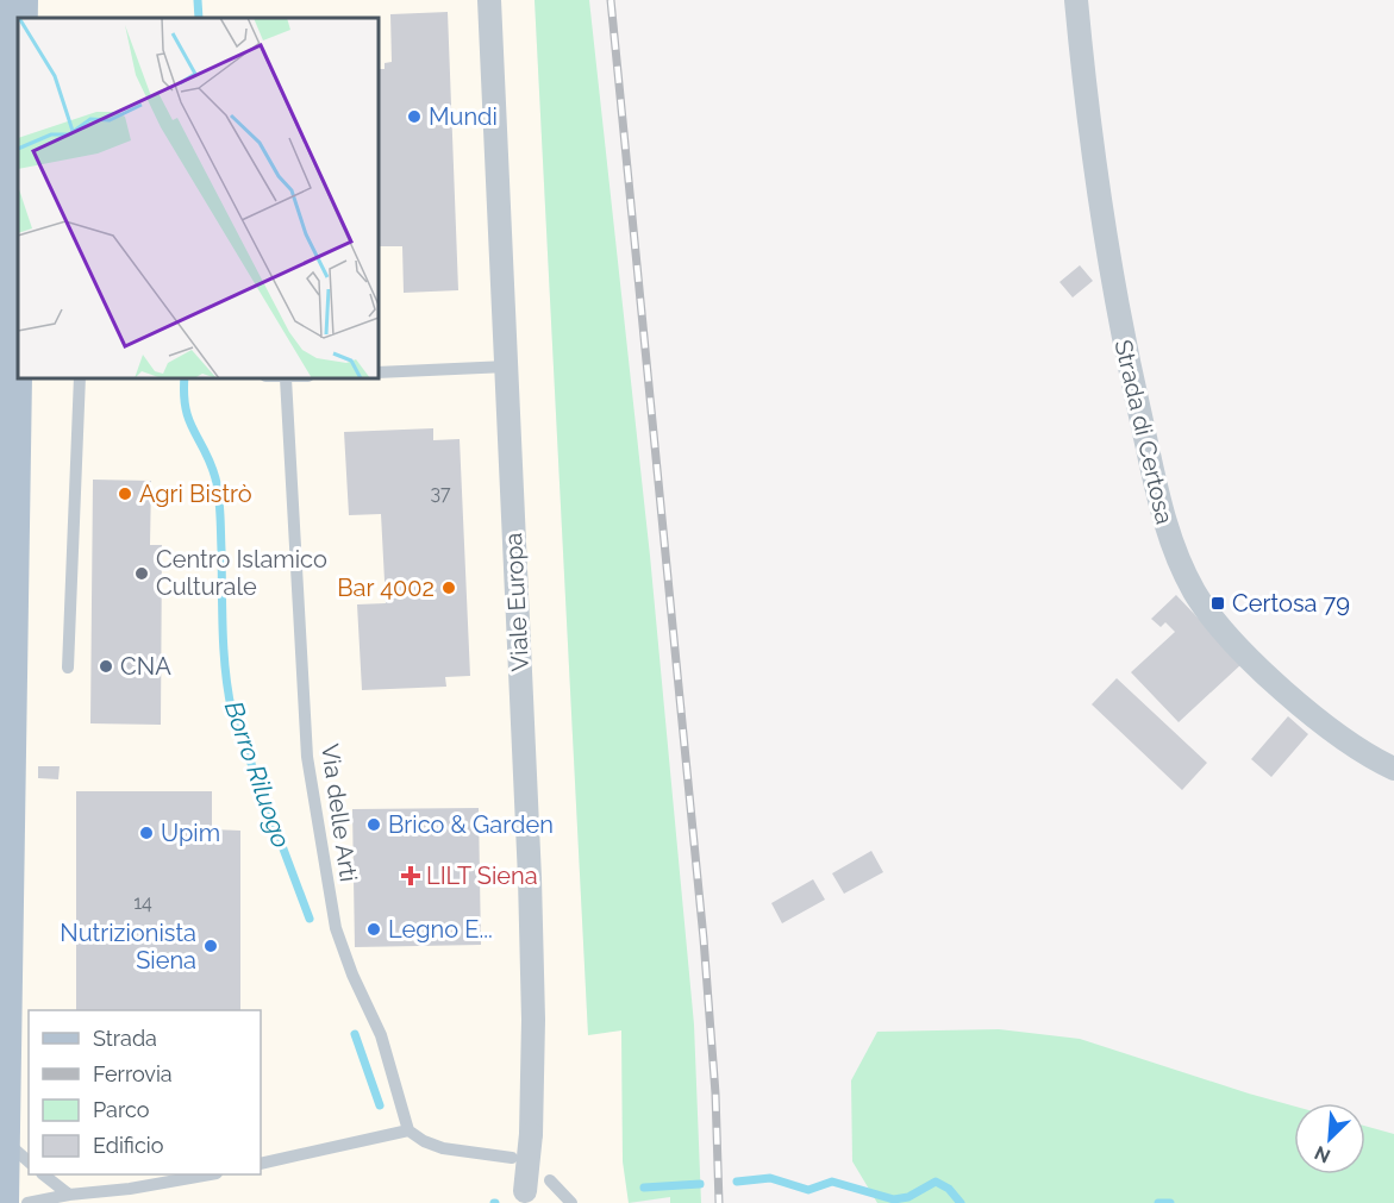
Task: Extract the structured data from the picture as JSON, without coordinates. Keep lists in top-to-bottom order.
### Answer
{
  "streets": {
    "street": ["Strada di Certosa", "Viale Europa"],
    "lane": ["Via delle Arti"]
  },
  "water": ["Borro Riluogo"],
  "places": {
    "other": [
      "Mundi",
      "Agri Bistrò",
      "Centro Islamico Culturale",
      "Bar 4002",
      "CNA",
      "Brico & Garden",
      "Upim",
      "Legno E...",
      "Nutrizionista Siena"
    ],
    "transit": ["Certosa 79"],
    "health": ["LILT Siena"]
  },
  "house_numbers": ["37", "14"],
  "legend": [
    "Strada",
    "Ferrovia",
    "Parco",
    "Edificio"
  ],
  "north": "bottom left"
}
